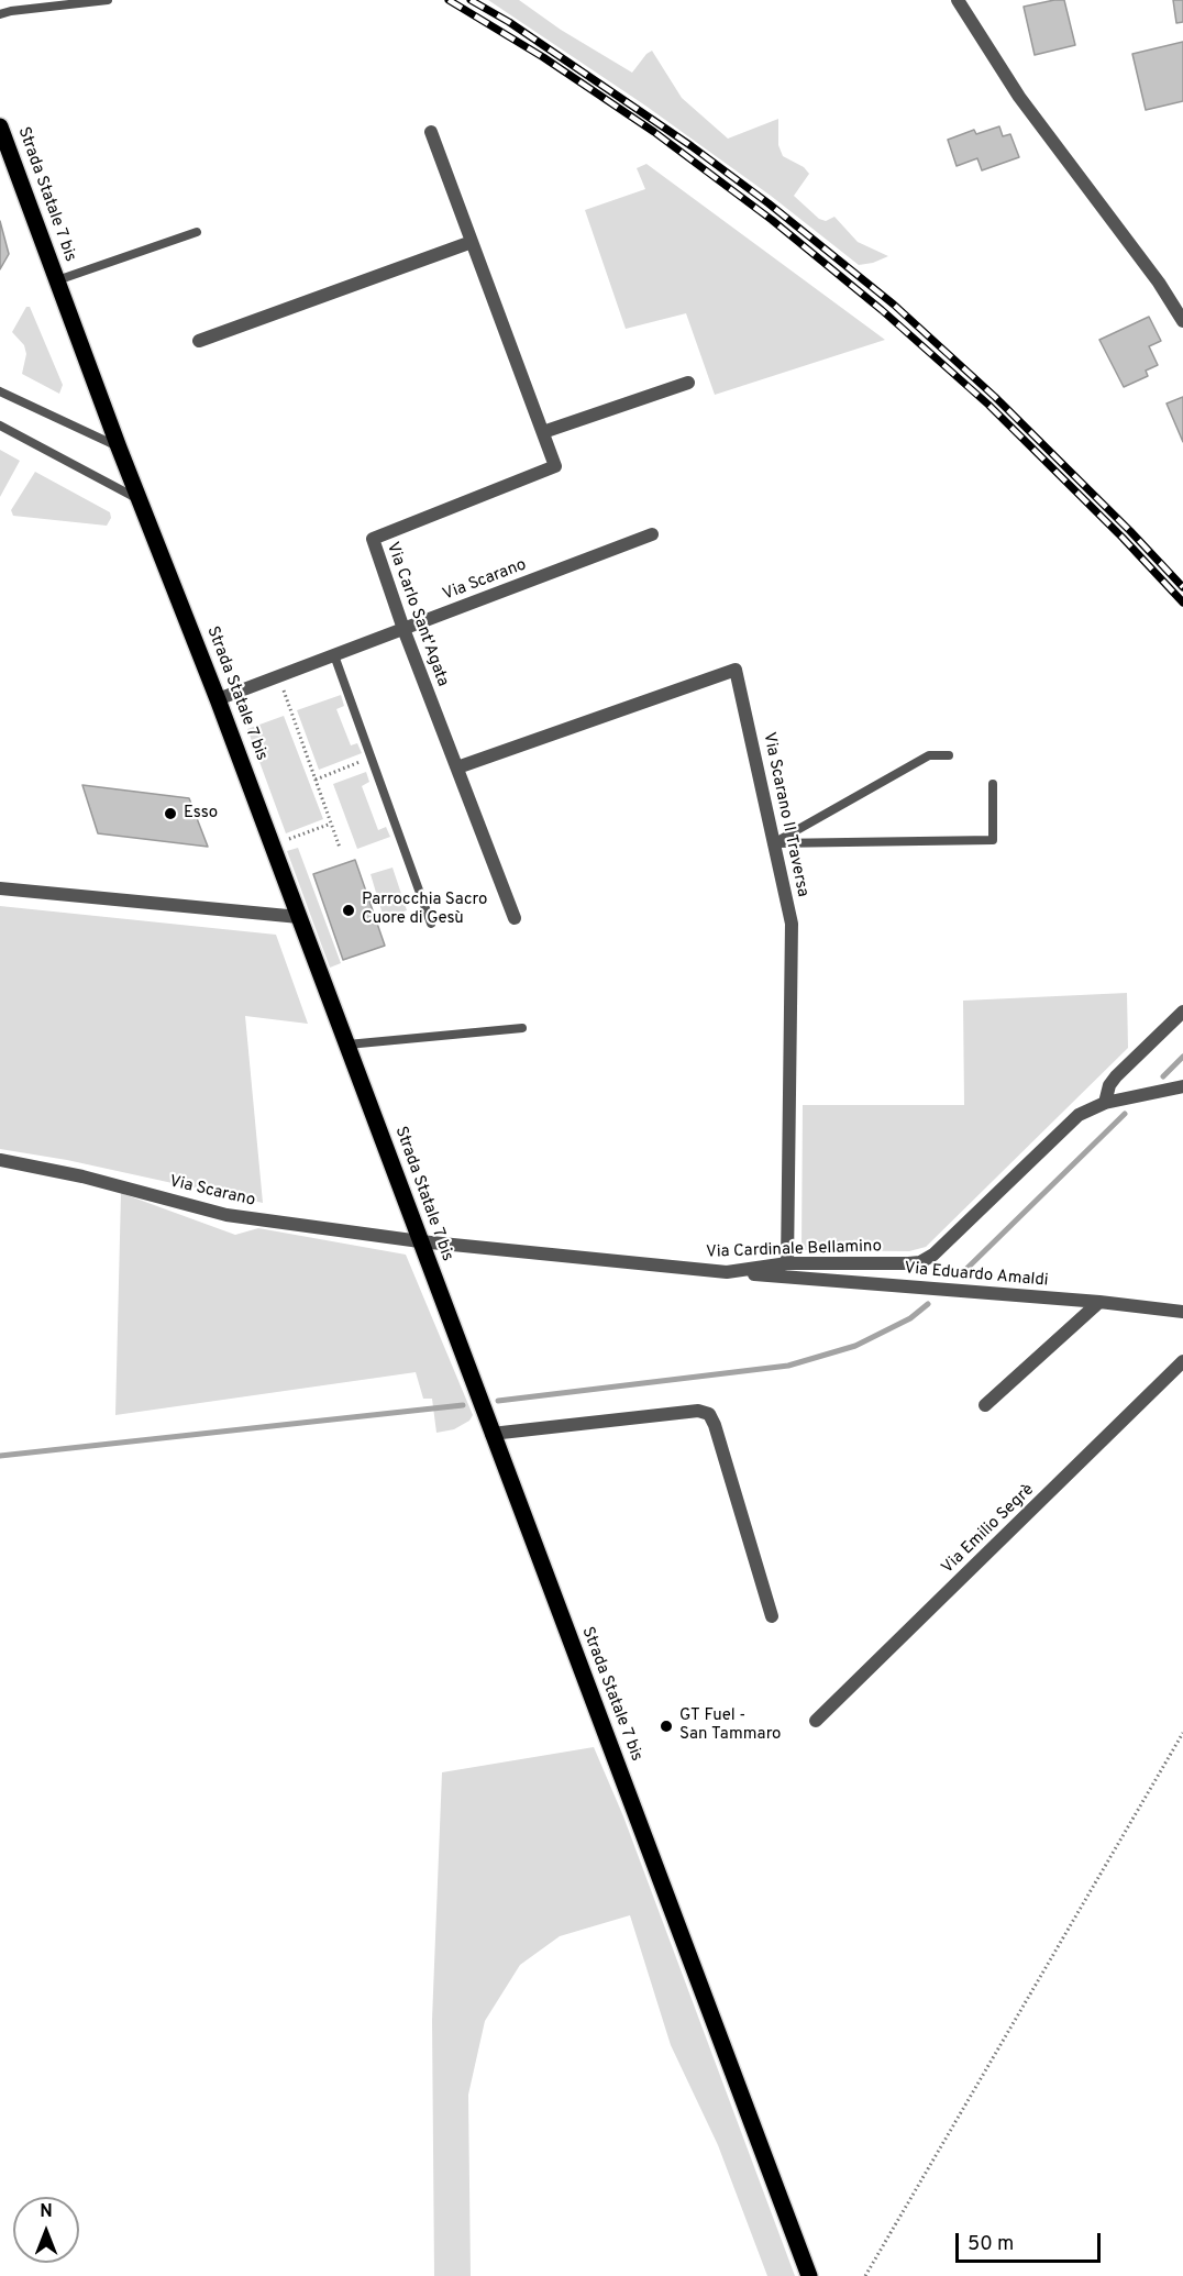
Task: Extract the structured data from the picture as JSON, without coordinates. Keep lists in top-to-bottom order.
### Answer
{
  "streets": {
    "main road": ["Strada Statale 7 bis"],
    "street": [
      "Via Scarano",
      "Via Carlo Sant'Agata",
      "Via Scarano II Traversa",
      "Via Cardinale Bellamino",
      "Via Eduardo Amaldi",
      "Via Emilio Segrè"
    ]
  },
  "crossings": [
    ["Strada Statale 7 bis", "Via Scarano"],
    ["Strada Statale 7 bis", "Via Cardinale Bellamino"],
    ["Via Scarano", "Via Carlo Sant'Agata"],
    ["Via Scarano", "Via Cardinale Bellamino"],
    ["Via Carlo Sant'Agata", "Via Scarano II Traversa"],
    ["Via Scarano II Traversa", "Via Cardinale Bellamino"],
    ["Via Cardinale Bellamino", "Via Eduardo Amaldi"]
  ],
  "places": ["Esso", "Parrocchia Sacro Cuore di Gesù", "GT Fuel - San Tammaro"],
  "scale_bar": "50 m",
  "north": "top"
}
